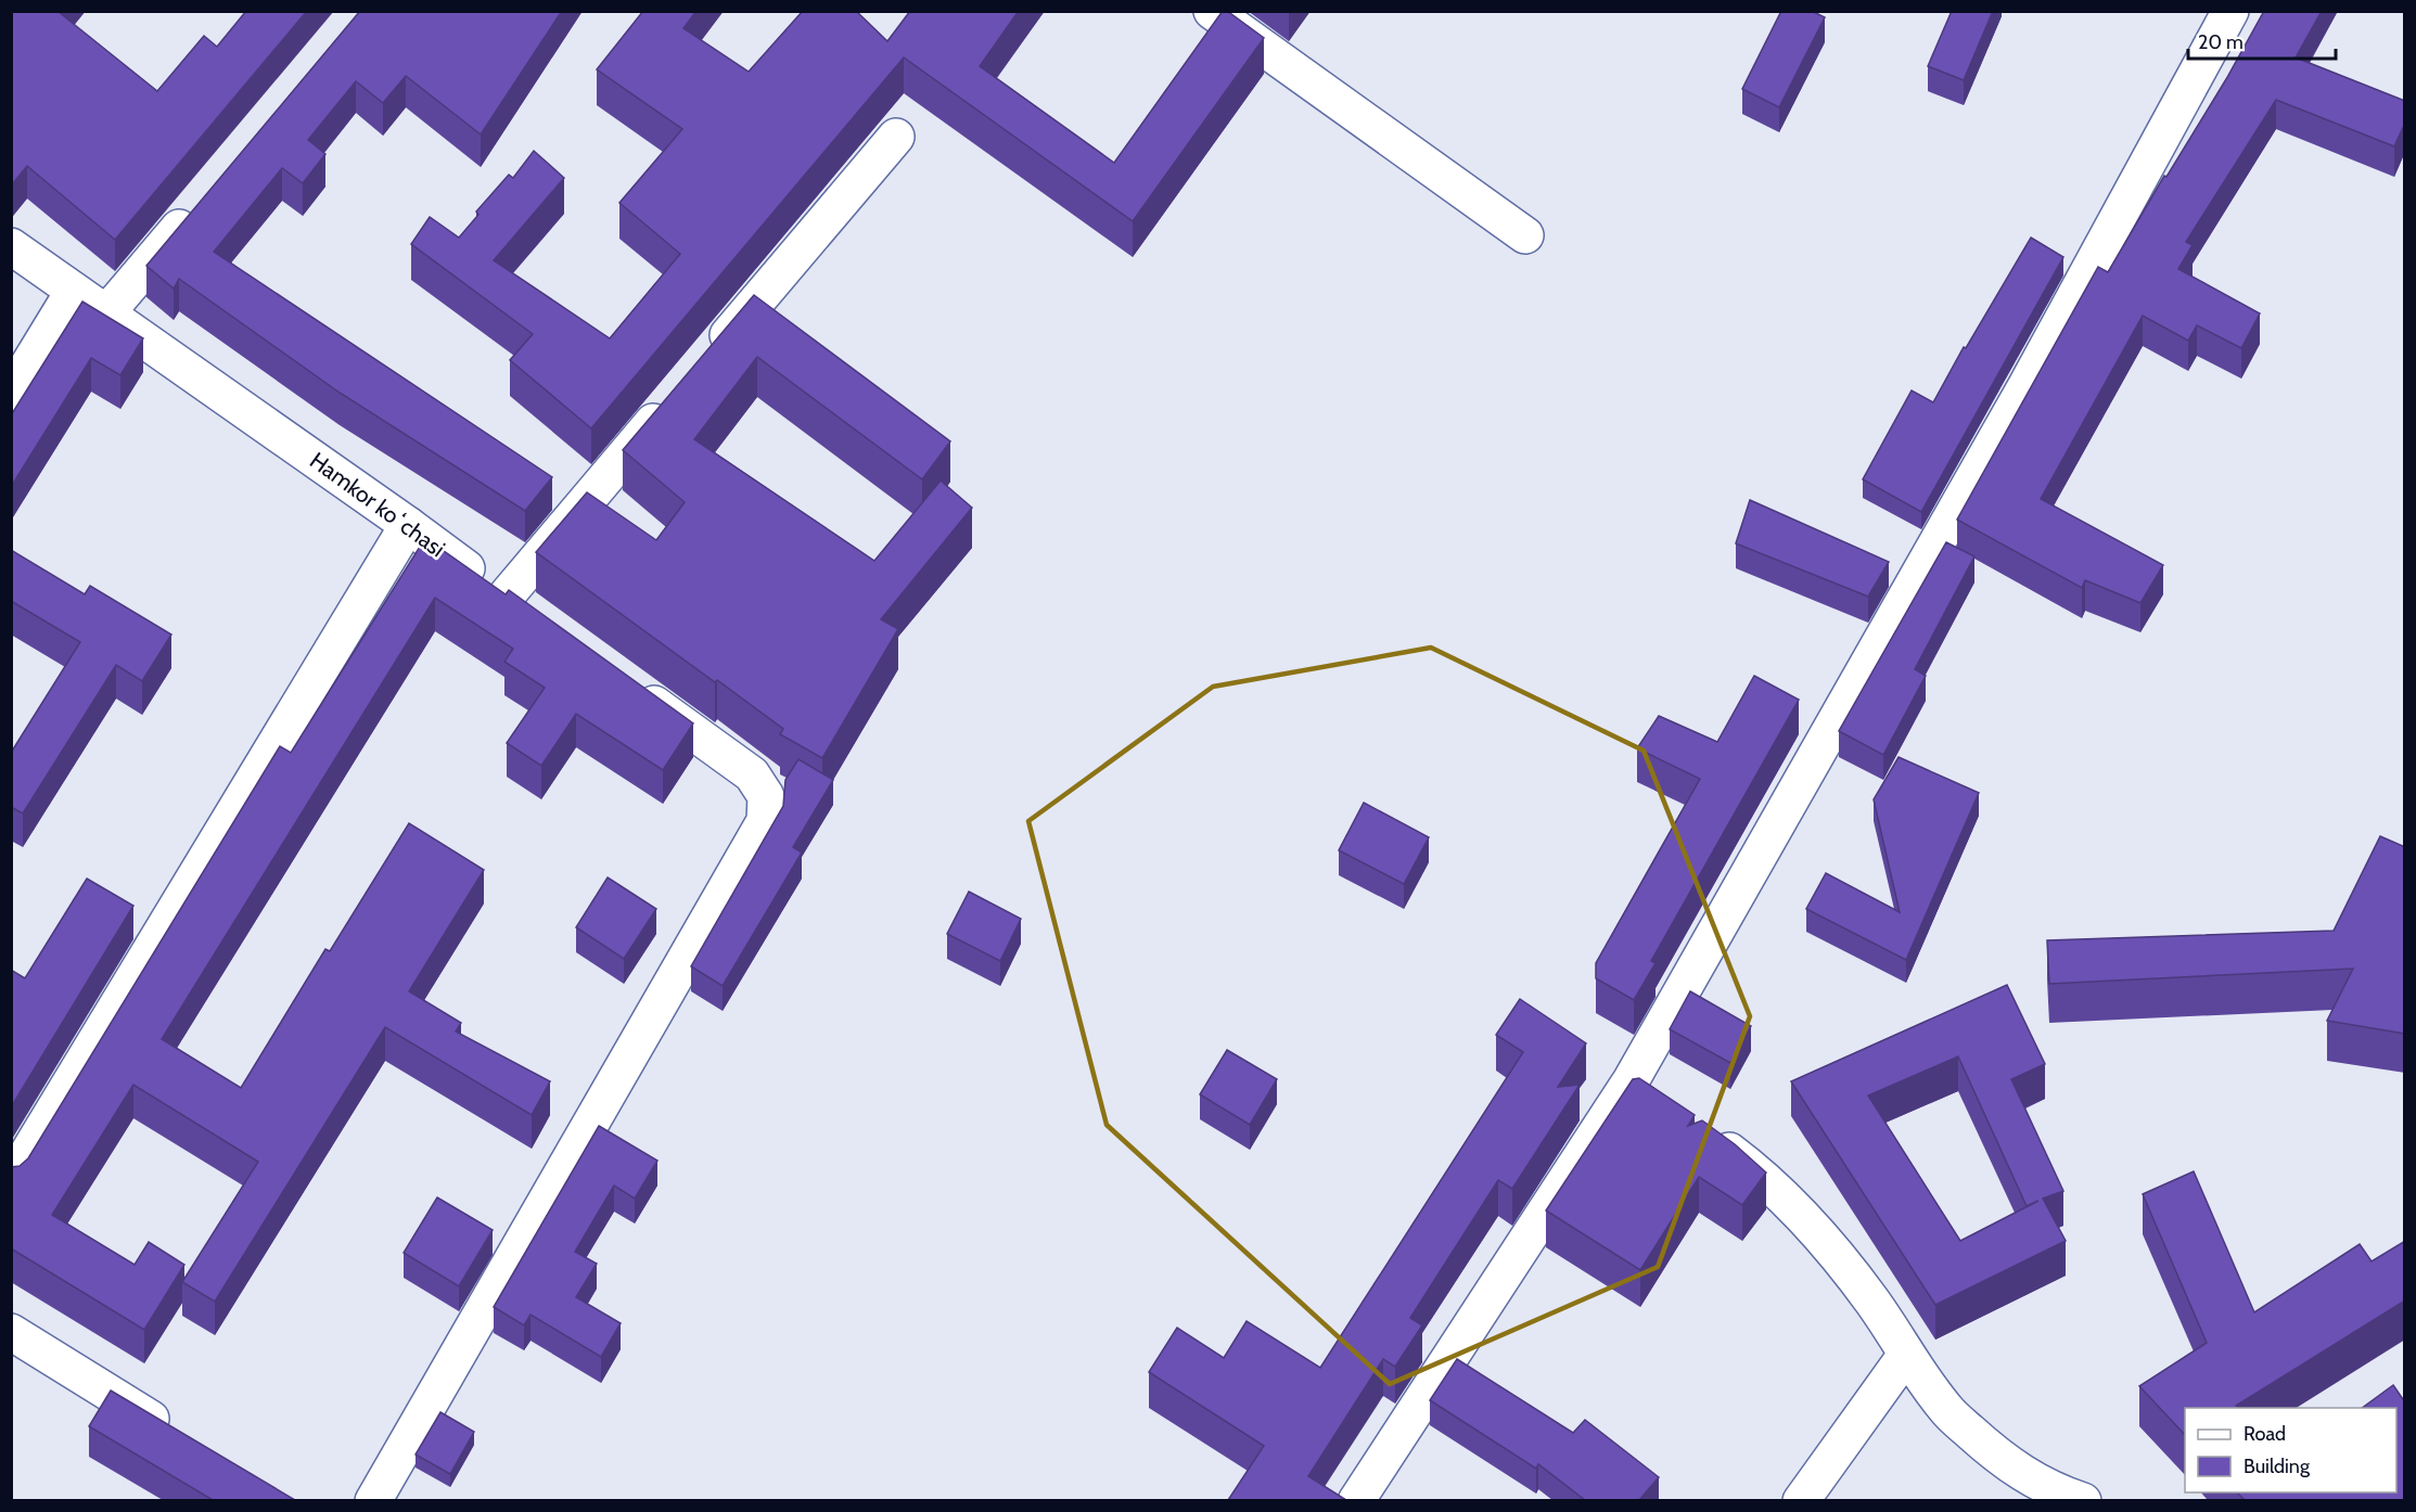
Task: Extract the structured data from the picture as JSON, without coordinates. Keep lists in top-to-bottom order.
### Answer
{
  "streets": {
    "street": ["Hamkor koʻchasi"]
  },
  "legend": ["Road", "Building"],
  "scale_bar": "20 m"
}
